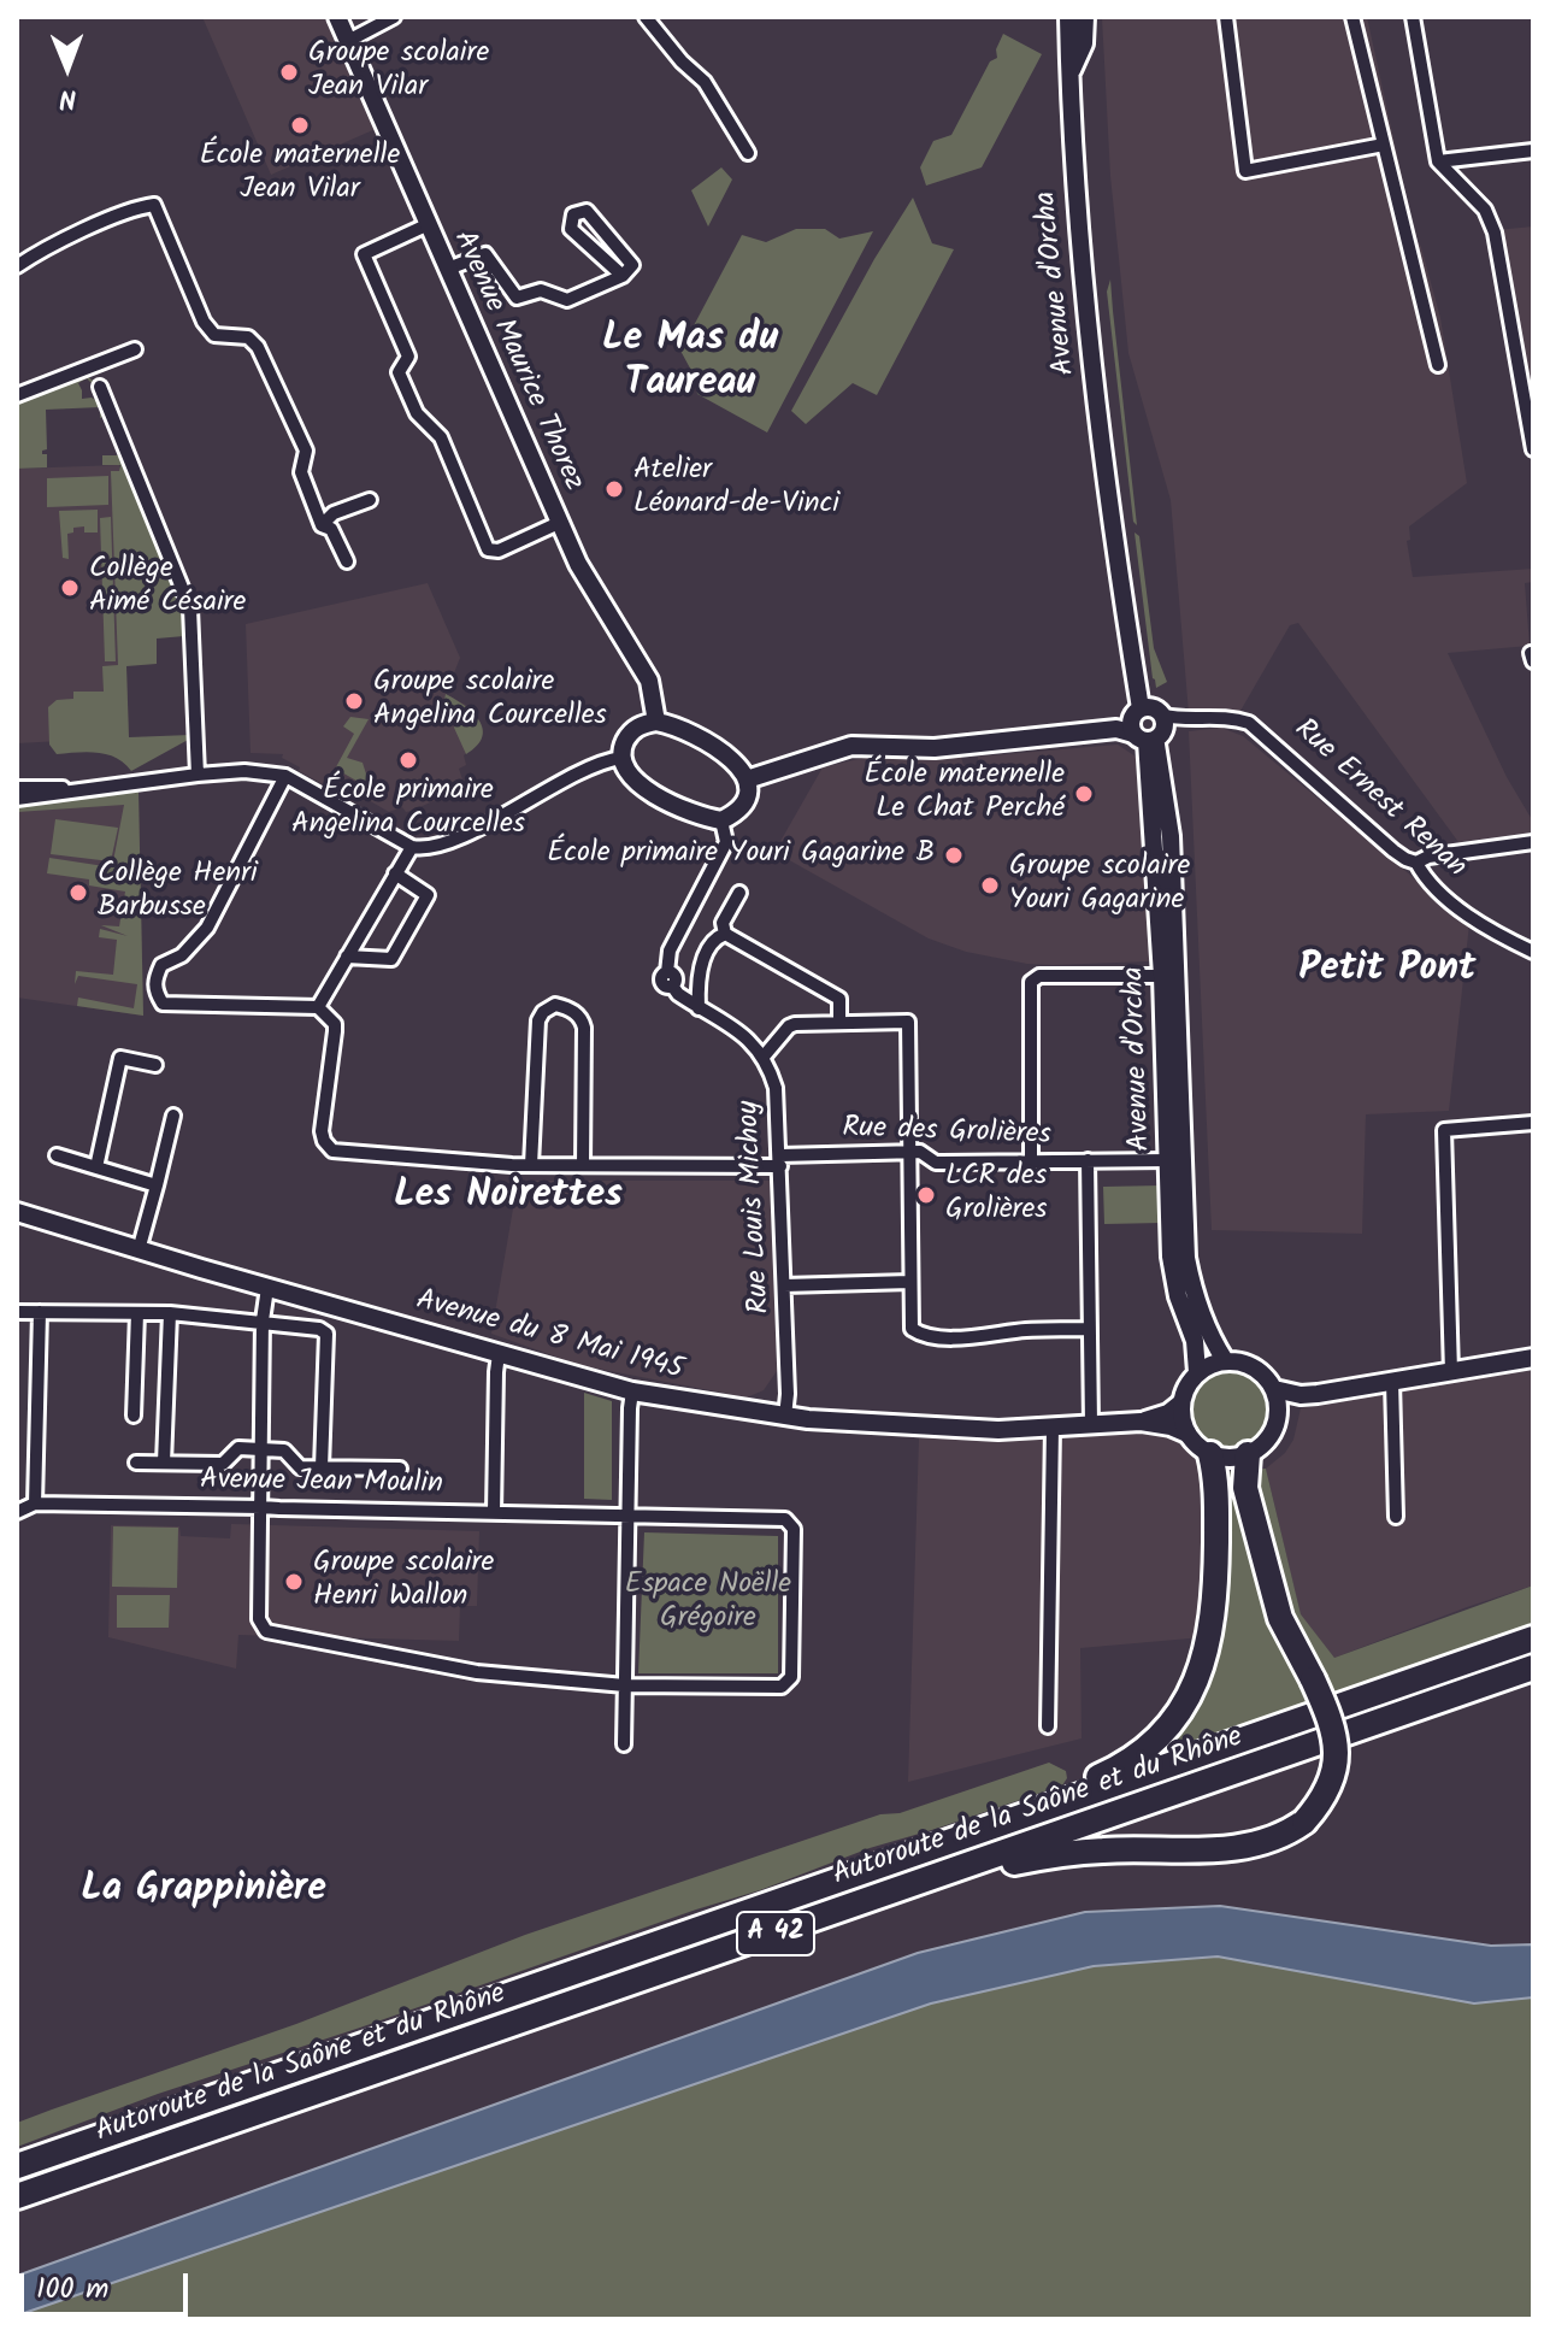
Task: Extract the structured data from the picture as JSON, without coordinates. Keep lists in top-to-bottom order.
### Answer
{
  "streets": {
    "highway": ["Autoroute de la Saône et du Rhône", "A 42"],
    "street": [
      "Avenue d'Orcha",
      "Avenue Maurice Thorez",
      "Rue Ernest Renan",
      "Rue des Grolières",
      "Rue Louis Michoy",
      "Avenue du 8 Mai 1945",
      "Avenue Jean Moulin"
    ]
  },
  "crossings": [
    ["Avenue d'Orcha", "Rue Ernest Renan"],
    ["Avenue d'Orcha", "Rue des Grolières"],
    ["Avenue d'Orcha", "Avenue du 8 Mai 1945"],
    ["Rue des Grolières", "Rue Louis Michoy"],
    ["Rue Louis Michoy", "Avenue du 8 Mai 1945"]
  ],
  "districts": [
    "Le Mas du Taureau",
    "Petit Pont",
    "Les Noirettes",
    "La Grappinière"
  ],
  "parks": ["Espace Noëlle Grégoire"],
  "places": [
    "Groupe scolaire Jean Vilar",
    "École maternelle Jean Vilar",
    "Atelier Léonard-de-Vinci",
    "Collège Aimé Césaire",
    "Groupe scolaire Angelina Courcelles",
    "École primaire Angelina Courcelles",
    "École maternelle Le Chat Perché",
    "École primaire Youri Gagarine B",
    "Groupe scolaire Youri Gagarine",
    "Collège Henri Barbusse",
    "LCR des Grolières",
    "Groupe scolaire Henri Wallon"
  ],
  "scale_bar": "100 m",
  "north": "bottom"
}
